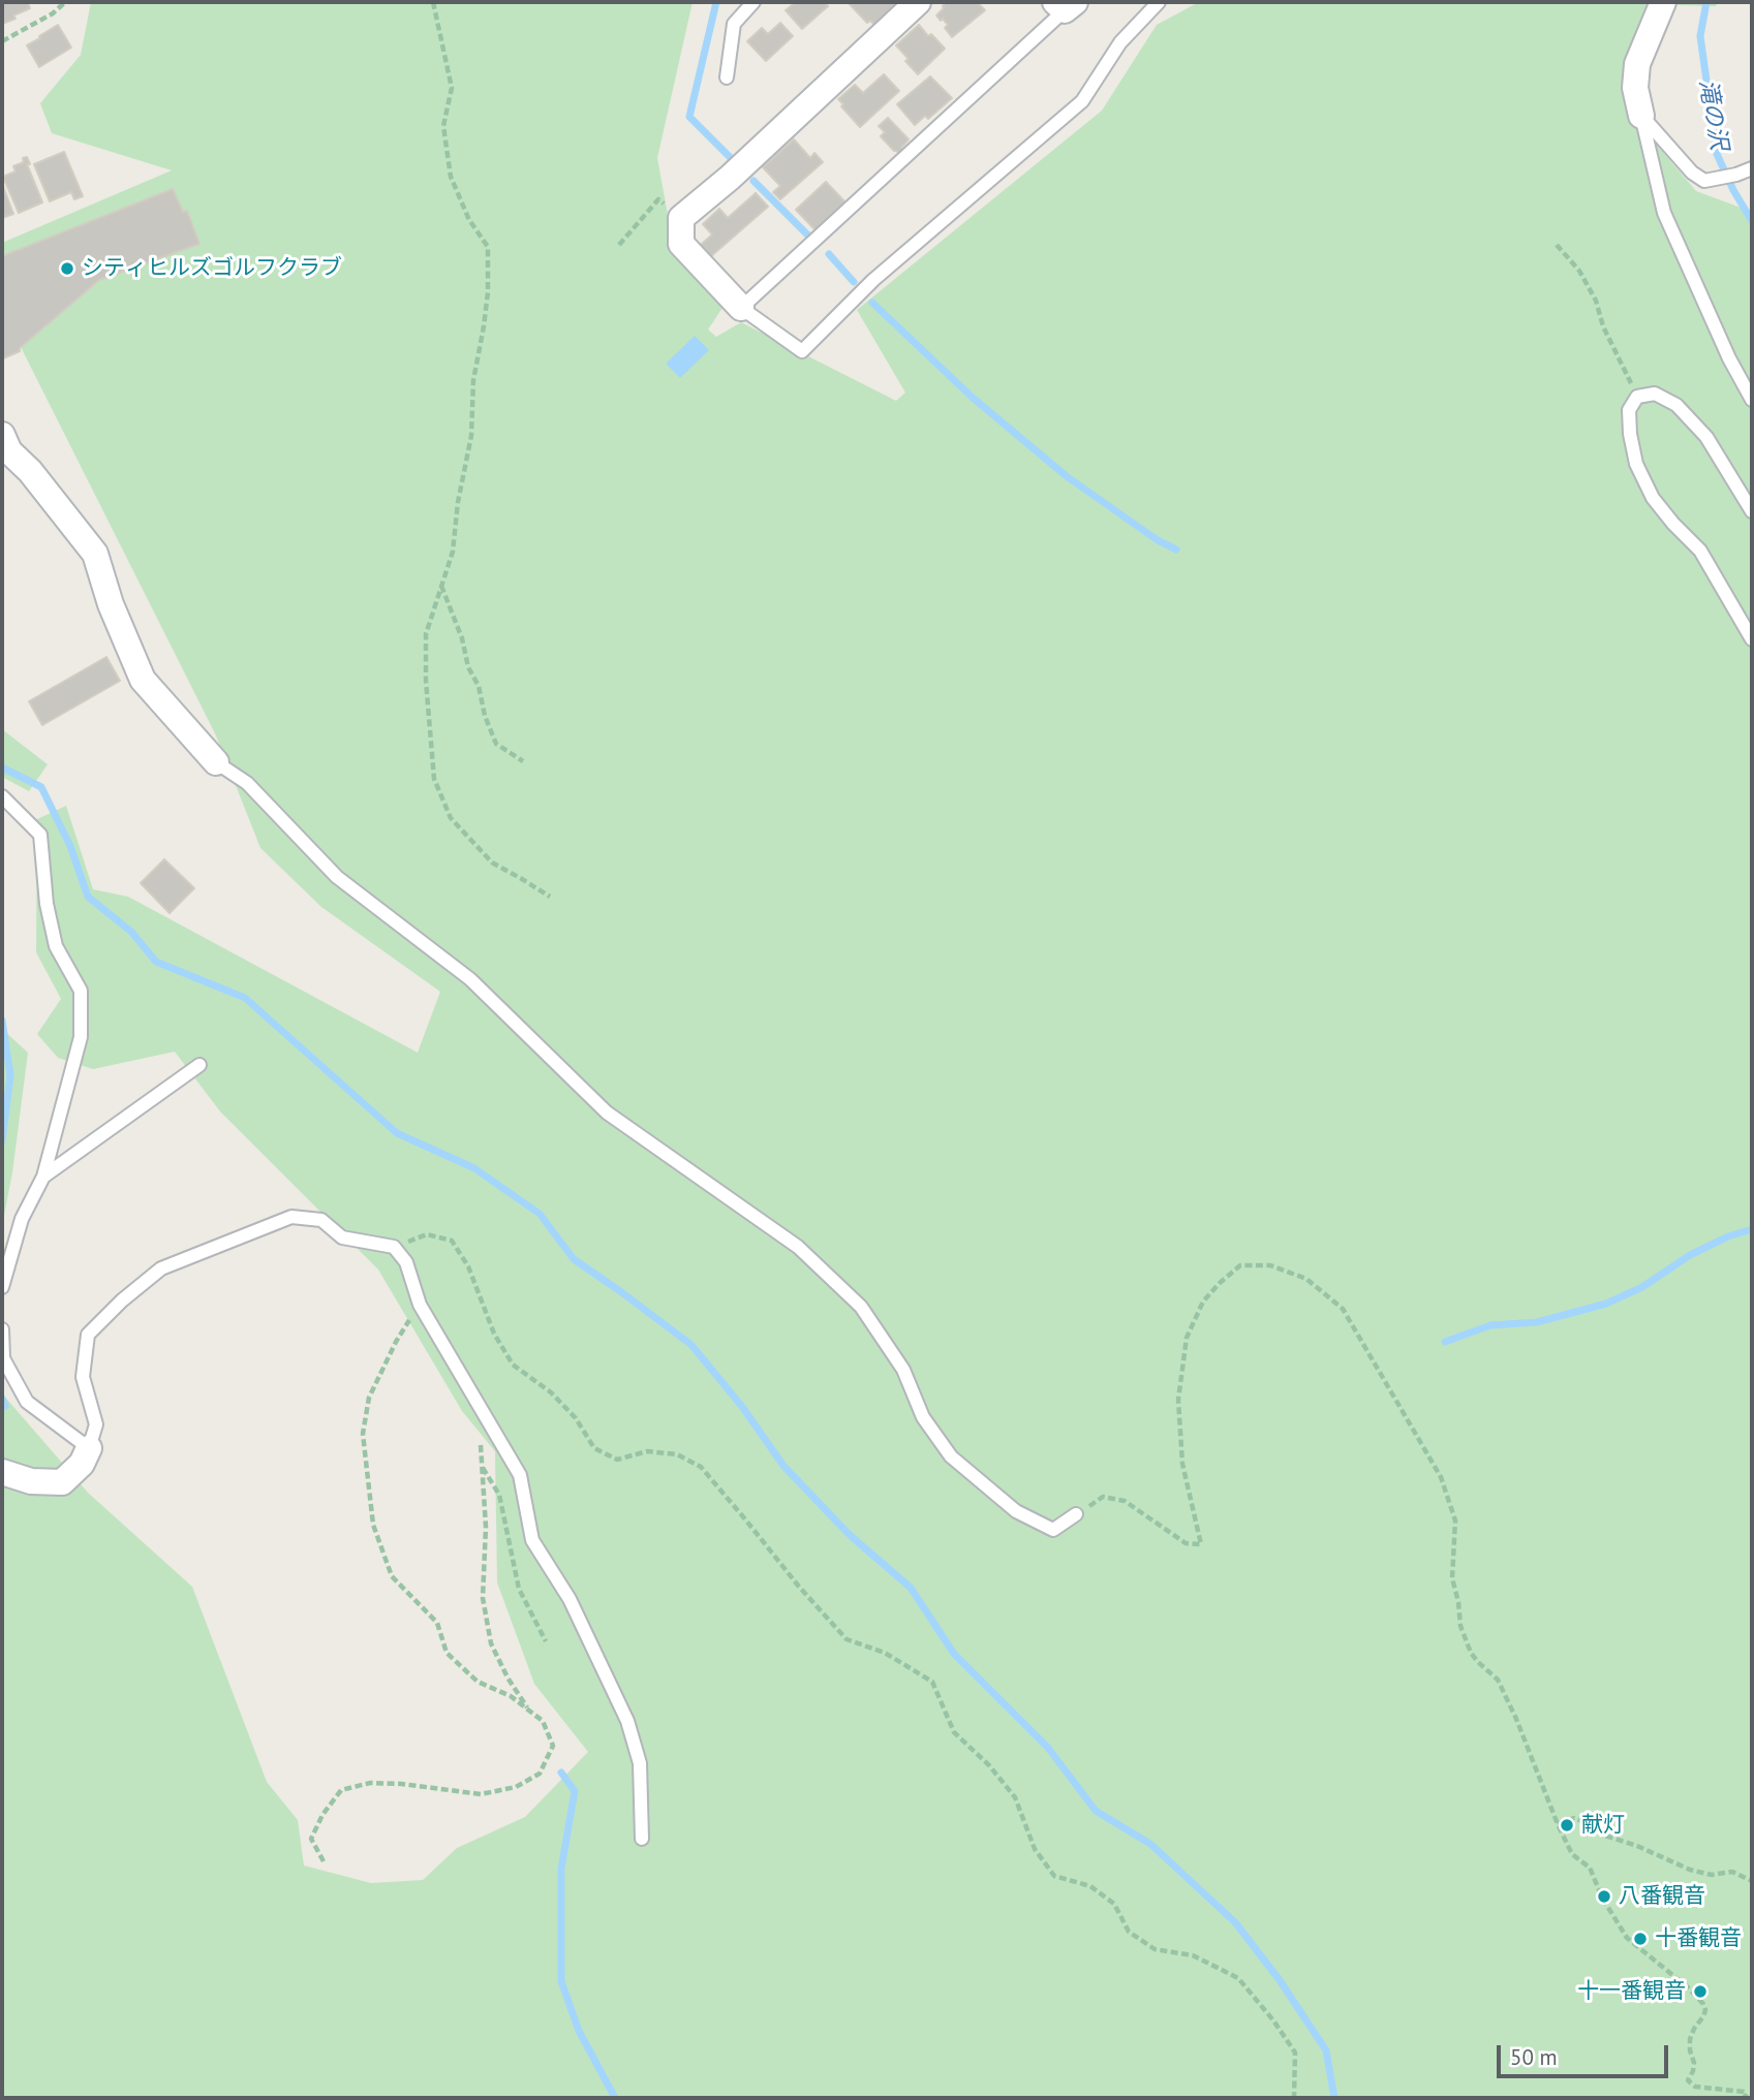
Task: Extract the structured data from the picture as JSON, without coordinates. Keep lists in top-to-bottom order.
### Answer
{
  "water": ["滝の沢"],
  "places": [
    "シティヒルズゴルフクラブ",
    "献灯",
    "八番観音",
    "十番観音",
    "十一番観音"
  ],
  "scale_bar": "50 m"
}
